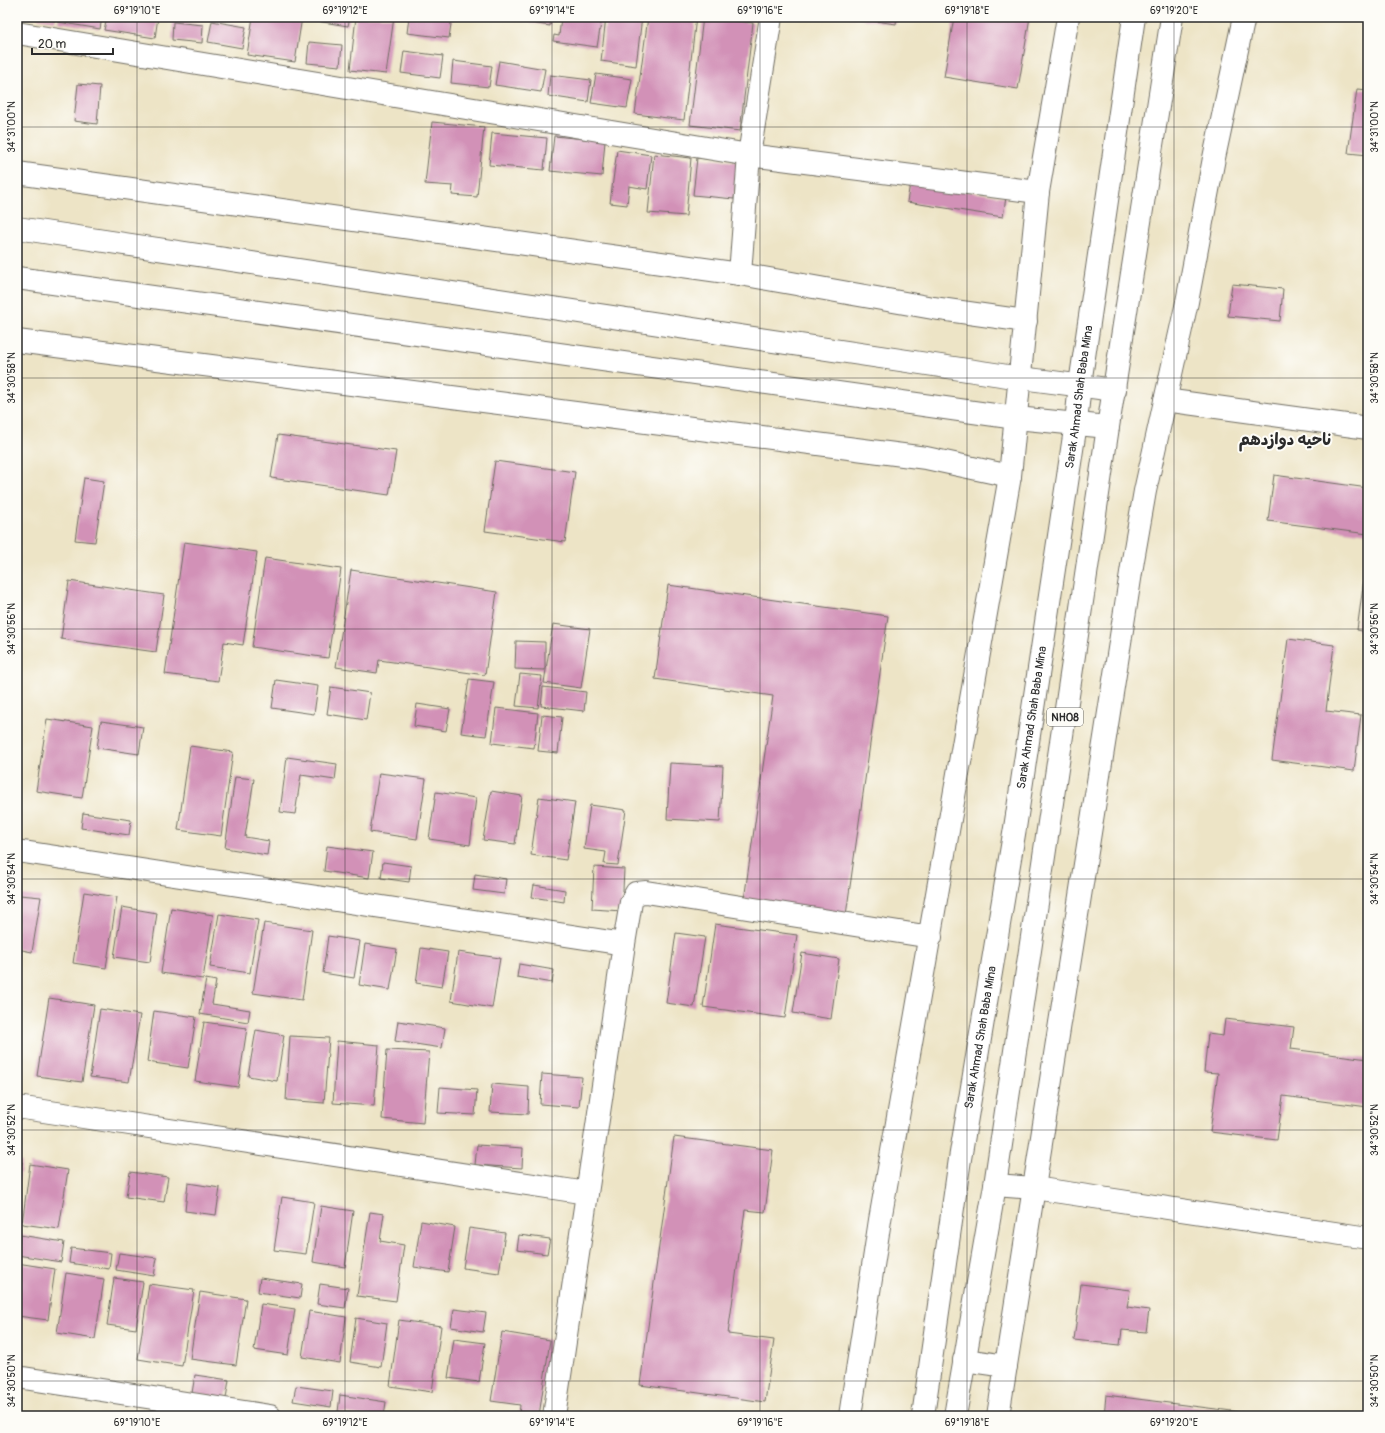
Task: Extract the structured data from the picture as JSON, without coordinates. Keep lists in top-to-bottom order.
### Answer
{
  "streets": {
    "main road": ["Sarak Ahmad Shah Baba Mina", "NH08"]
  },
  "districts": ["ناحیه دوازدهم"],
  "scale_bar": "20 m",
  "coordinates": [
    "69°19'10\"E",
    "69°19'12\"E",
    "69°19'14\"E",
    "69°19'16\"E",
    "69°19'18\"E",
    "69°19'20\"E",
    "34°31'00\"N",
    "34°30'58\"N",
    "34°30'56\"N",
    "34°30'54\"N",
    "34°30'52\"N",
    "34°30'50\"N"
  ]
}
